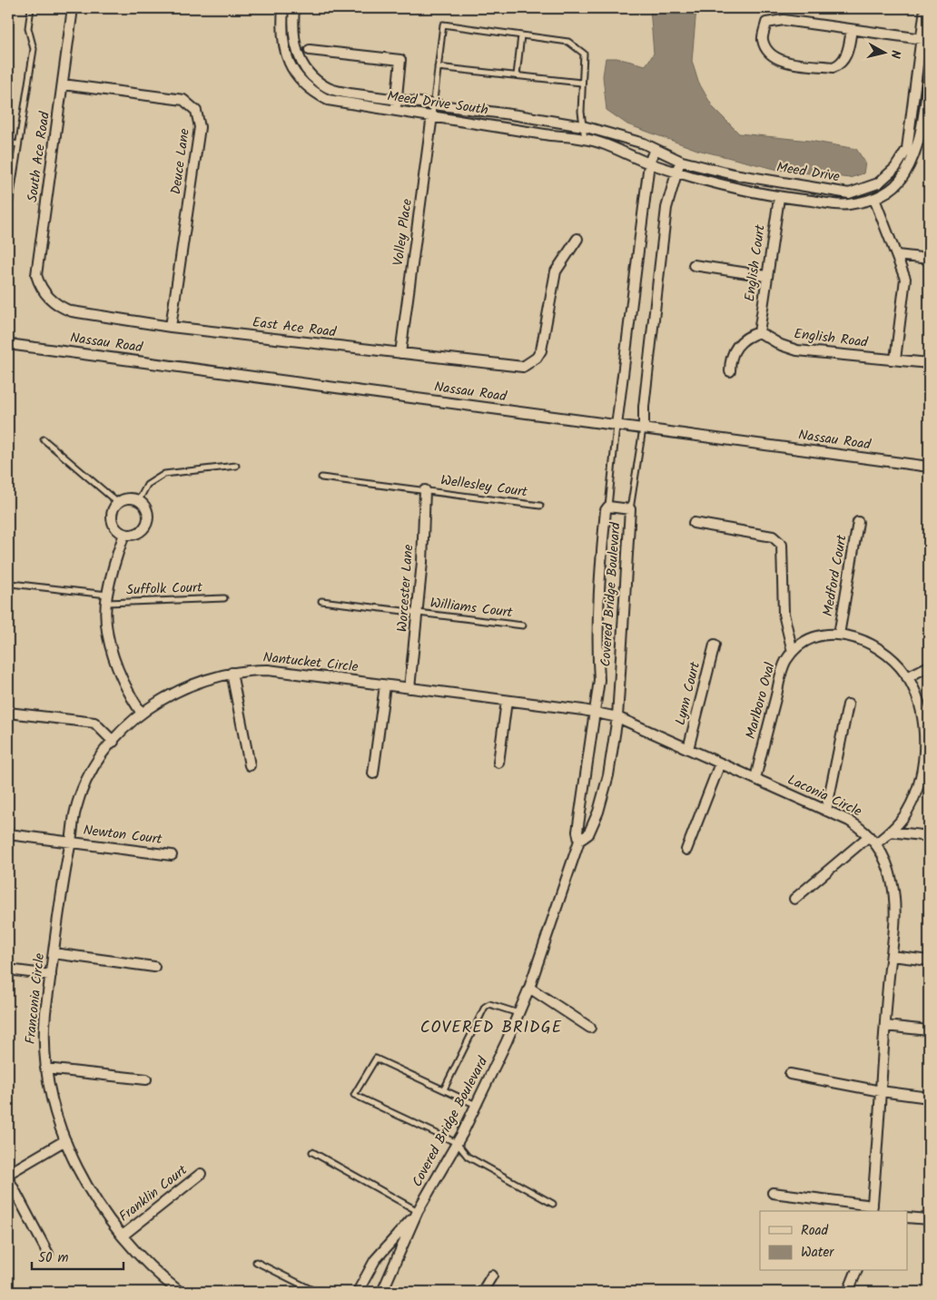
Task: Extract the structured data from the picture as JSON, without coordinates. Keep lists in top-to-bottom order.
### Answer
{
  "streets": {
    "street": [
      "Meed Drive South",
      "South Ace Road",
      "Deuce Lane",
      "Meed Drive",
      "Volley Place",
      "English Court",
      "East Ace Road",
      "English Road",
      "Nassau Road",
      "Medford Court",
      "Worcester Lane",
      "Covered Bridge Boulevard",
      "Nantucket Circle",
      "Lynn Court",
      "Marlboro Oval",
      "Laconia Circle",
      "Newton Court",
      "Franconia Circle",
      "Franklin Court"
    ],
    "lane": ["Wellesley Court", "Suffolk Court", "Williams Court"]
  },
  "crossings": [
    ["Meed Drive South", "Meed Drive"],
    ["Meed Drive South", "Volley Place"],
    ["Meed Drive South", "English Court"],
    ["South Ace Road", "Deuce Lane"],
    ["South Ace Road", "East Ace Road"],
    ["Deuce Lane", "East Ace Road"],
    ["Volley Place", "East Ace Road"],
    ["English Court", "English Road"],
    ["Wellesley Court", "Worcester Lane"],
    ["Medford Court", "Marlboro Oval"],
    ["Worcester Lane", "Williams Court"],
    ["Worcester Lane", "Nantucket Circle"],
    ["Covered Bridge Boulevard", "Nantucket Circle"],
    ["Covered Bridge Boulevard", "Laconia Circle"],
    ["Nantucket Circle", "Laconia Circle"],
    ["Nantucket Circle", "Newton Court"],
    ["Nantucket Circle", "Franconia Circle"],
    ["Lynn Court", "Laconia Circle"],
    ["Marlboro Oval", "Laconia Circle"],
    ["Franconia Circle", "Franklin Court"]
  ],
  "districts": ["COVERED BRIDGE"],
  "legend": ["Road", "Water"],
  "scale_bar": "50 m",
  "north": "right"
}
